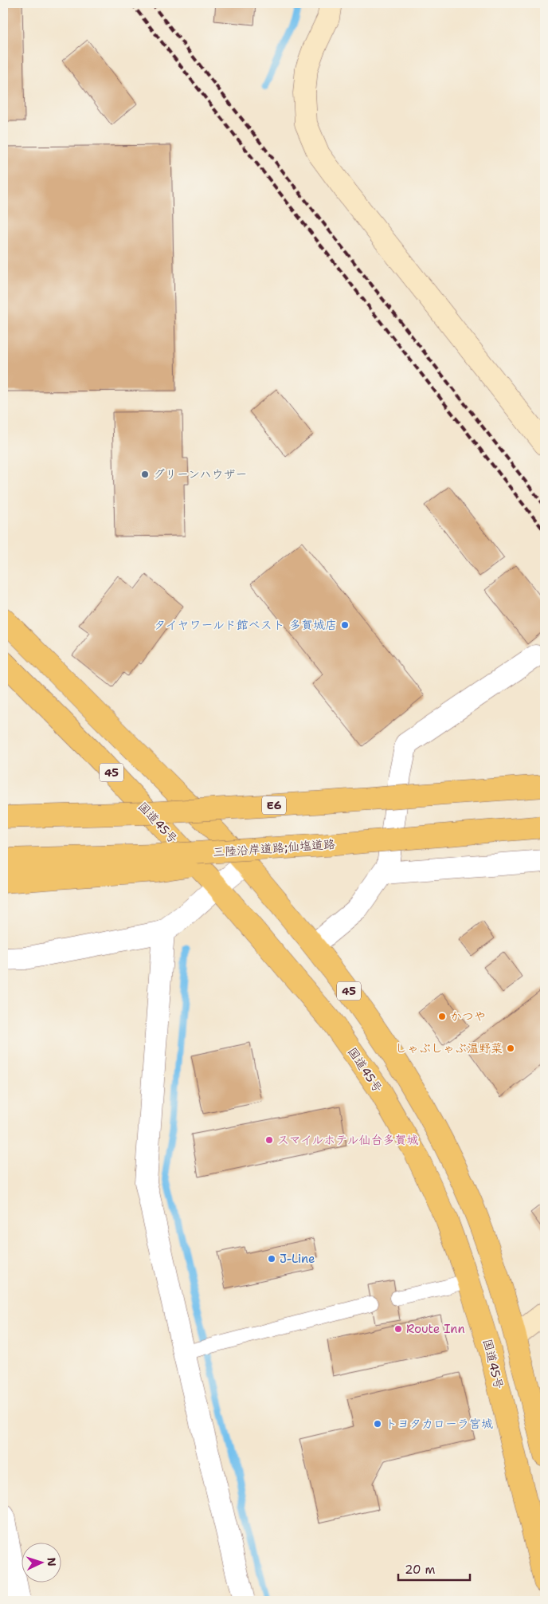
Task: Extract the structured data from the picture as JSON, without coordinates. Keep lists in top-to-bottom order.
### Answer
{
  "streets": {
    "highway": [
      "45",
      "E6",
      "国道45号",
      "三陸沿岸道路;仙塩道路"
    ]
  },
  "places": [
    "グリーンハウザー",
    "タイヤワールド館ベスト 多賀城店",
    "かつや",
    "しゃぶしゃぶ温野菜",
    "スマイルホテル仙台多賀城",
    "J-Line",
    "Route Inn",
    "トヨタカローラ宮城"
  ],
  "scale_bar": "20 m",
  "north": "right"
}
